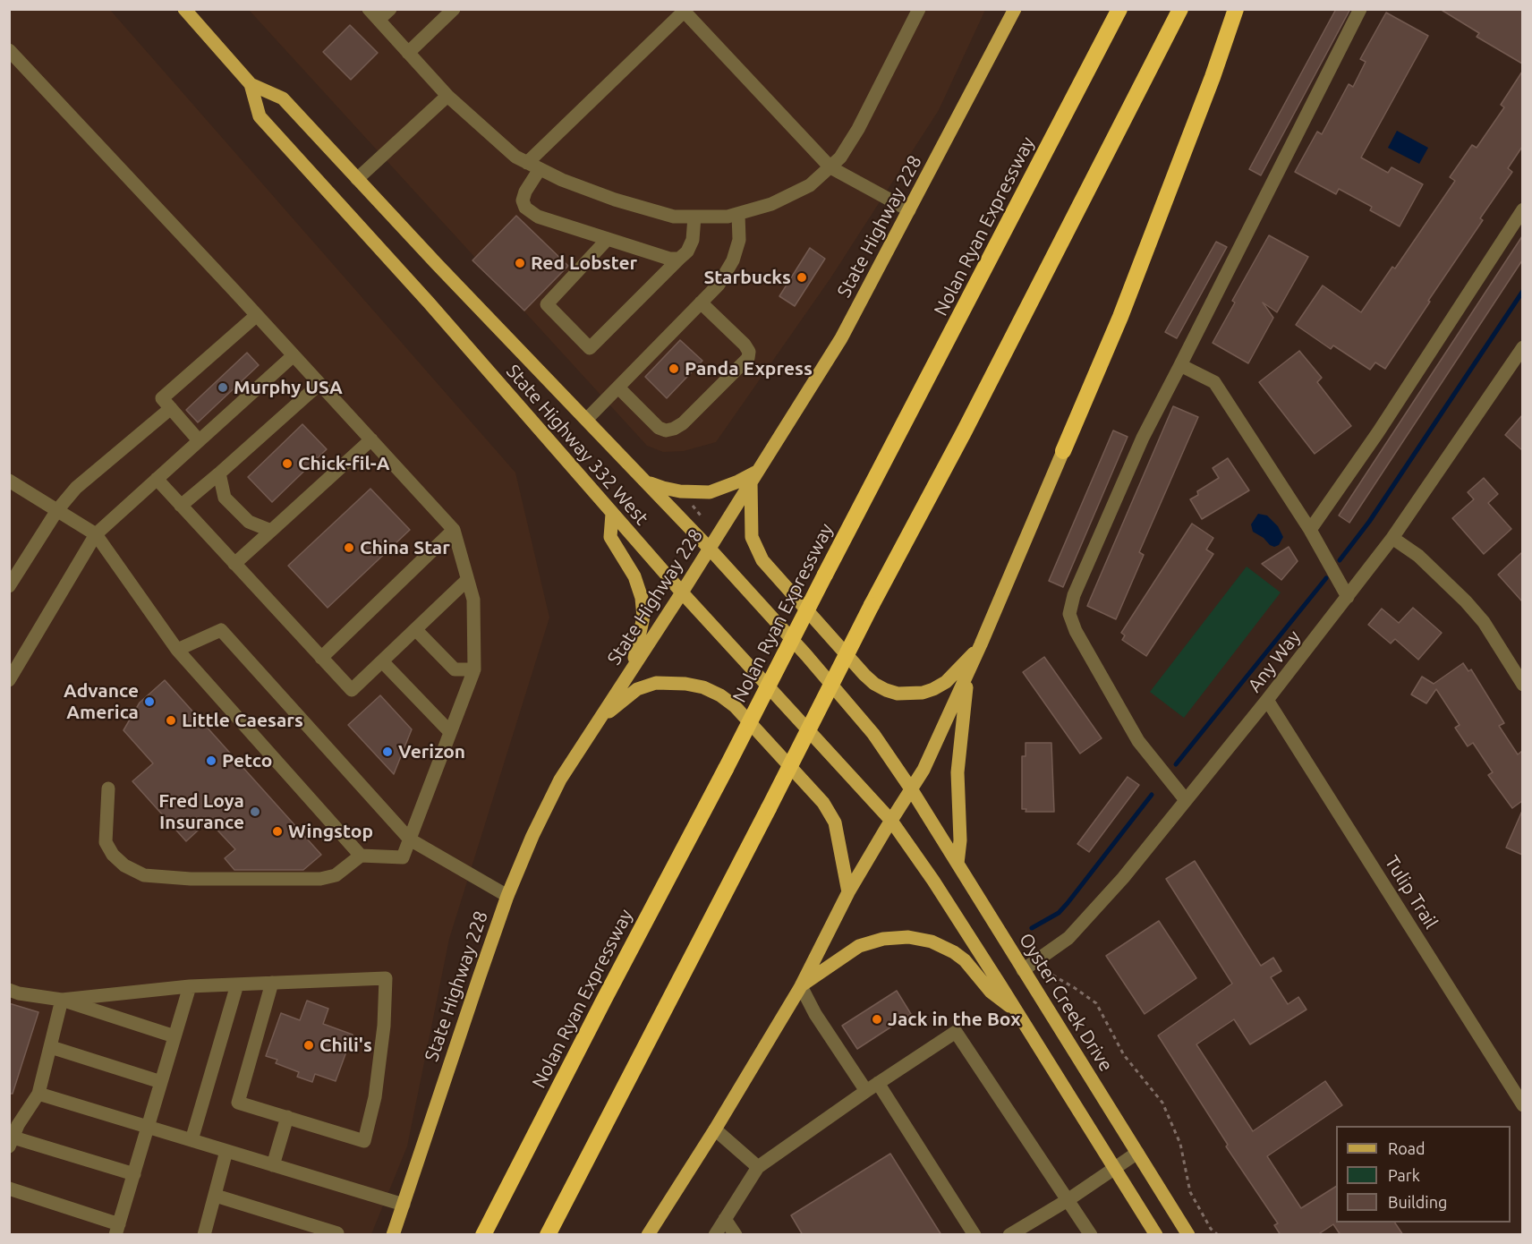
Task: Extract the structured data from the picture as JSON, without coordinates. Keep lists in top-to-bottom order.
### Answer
{
  "streets": {
    "highway": ["Nolan Ryan Expressway"],
    "main road": ["State Highway 228", "State Highway 332 West", "Oyster Creek Drive"],
    "street": ["Any Way", "Tulip Trail"]
  },
  "crossings": [
    ["State Highway 228", "State Highway 332 West"],
    ["State Highway 332 West", "Oyster Creek Drive"],
    ["Any Way", "Tulip Trail"],
    ["Any Way", "Oyster Creek Drive"]
  ],
  "places": [
    "Red Lobster",
    "Starbucks",
    "Panda Express",
    "Murphy USA",
    "Chick-fil-A",
    "China Star",
    "Advance America",
    "Little Caesars",
    "Verizon",
    "Petco",
    "Fred Loya Insurance",
    "Wingstop",
    "Jack in the Box",
    "Chili's"
  ],
  "legend": ["Road", "Park", "Building"]
}
